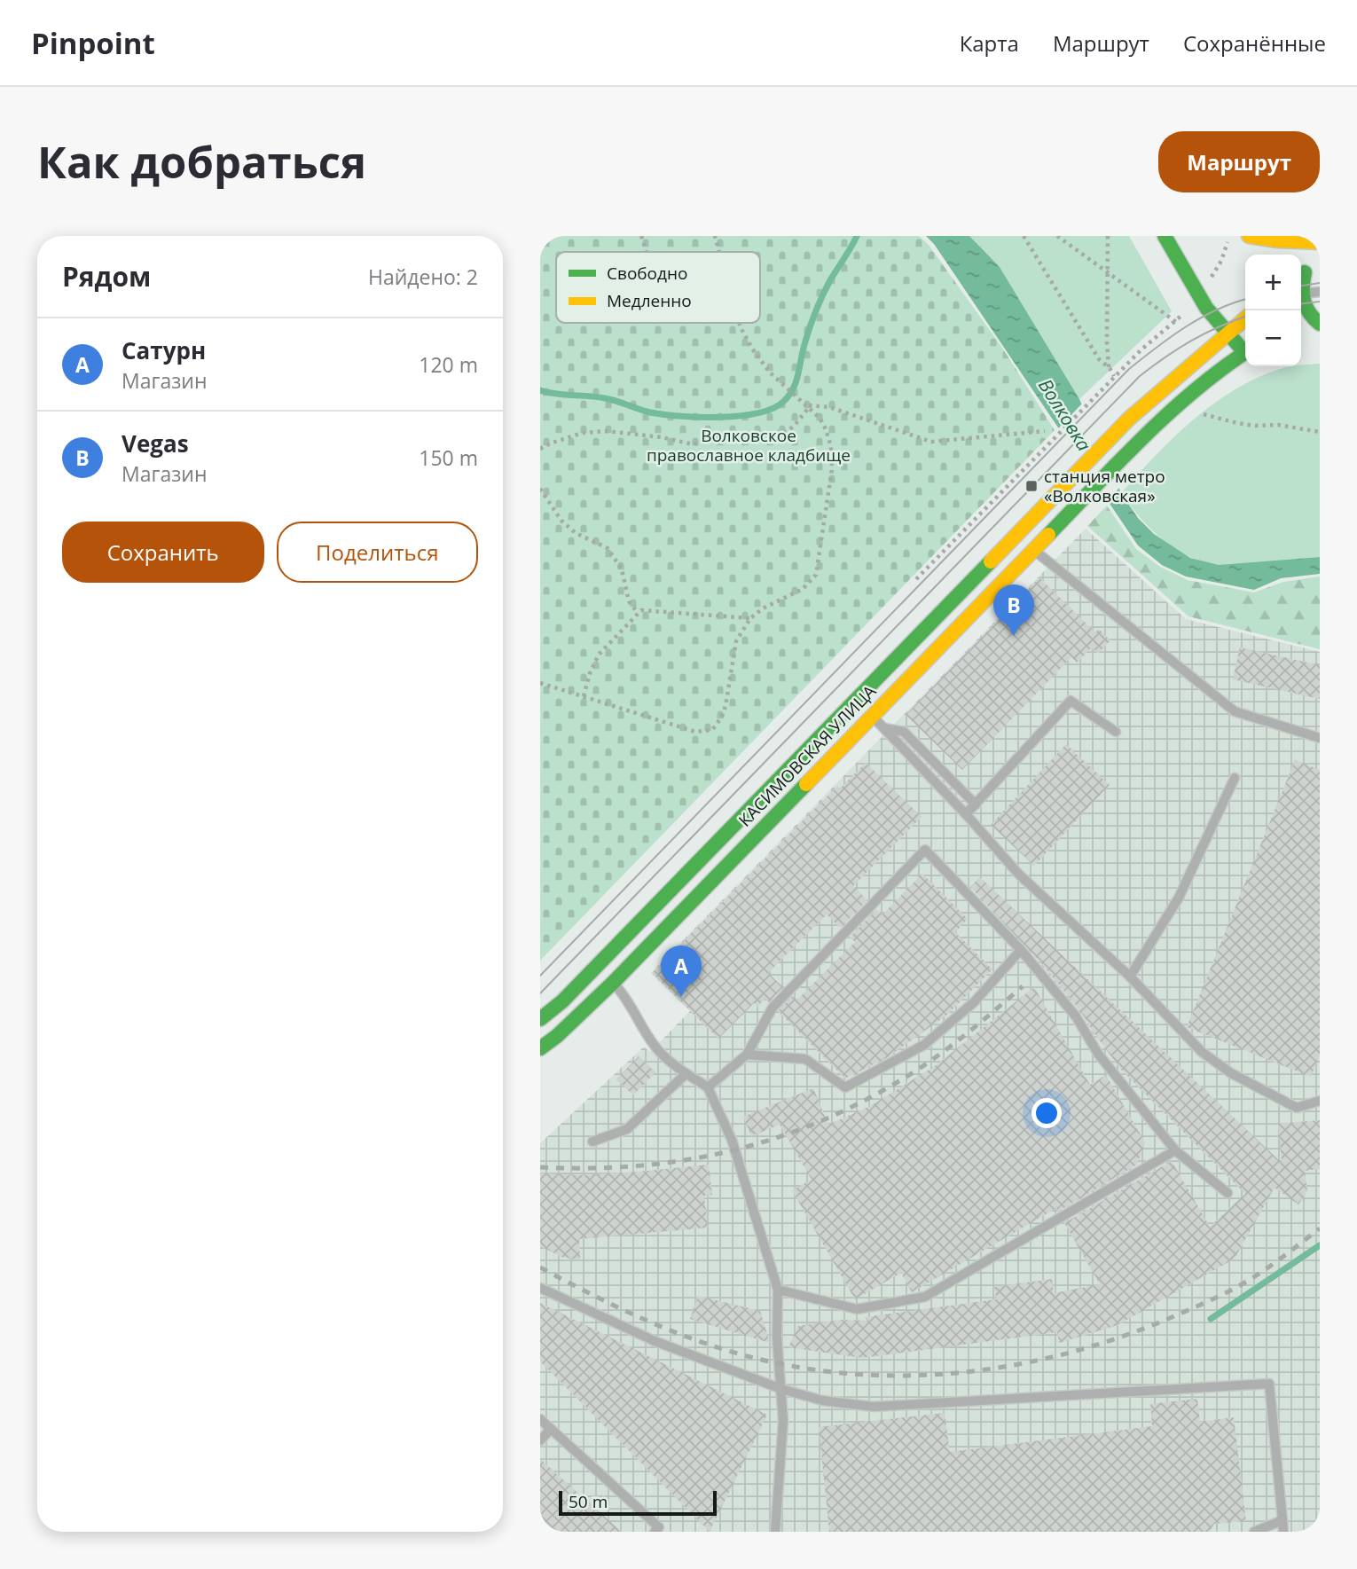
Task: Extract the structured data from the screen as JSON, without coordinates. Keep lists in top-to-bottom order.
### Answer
{
  "streets": {
    "main road": ["КАСИМОВСКАЯ УЛИЦА"]
  },
  "water": ["Волковка"],
  "parks": ["Волковское православное кладбище"],
  "places": {
    "transit": ["станция метро «Волковская»"]
  },
  "legend": ["Свободно", "Медленно"],
  "scale_bar": "50 m",
  "page": {
    "header": "Pinpoint",
    "nav": ["Карта", "Маршрут", "Сохранённые"],
    "buttons": [
      "Маршрут",
      ["Сохранить", "Поделиться"]
    ],
    "title": "Как добраться",
    "heading": ["Рядом", "Найдено: 2"],
    "map_buttons": ["+", "−"],
    "list": [
      {
        "mark": "A",
        "name": "Сатурн",
        "note": "Магазин",
        "value": "120 m"
      },
      {
        "mark": "B",
        "name": "Vegas",
        "note": "Магазин",
        "value": "150 m"
      }
    ],
    "pins": ["B", "A"],
    "scale": "50 m"
  }
}
